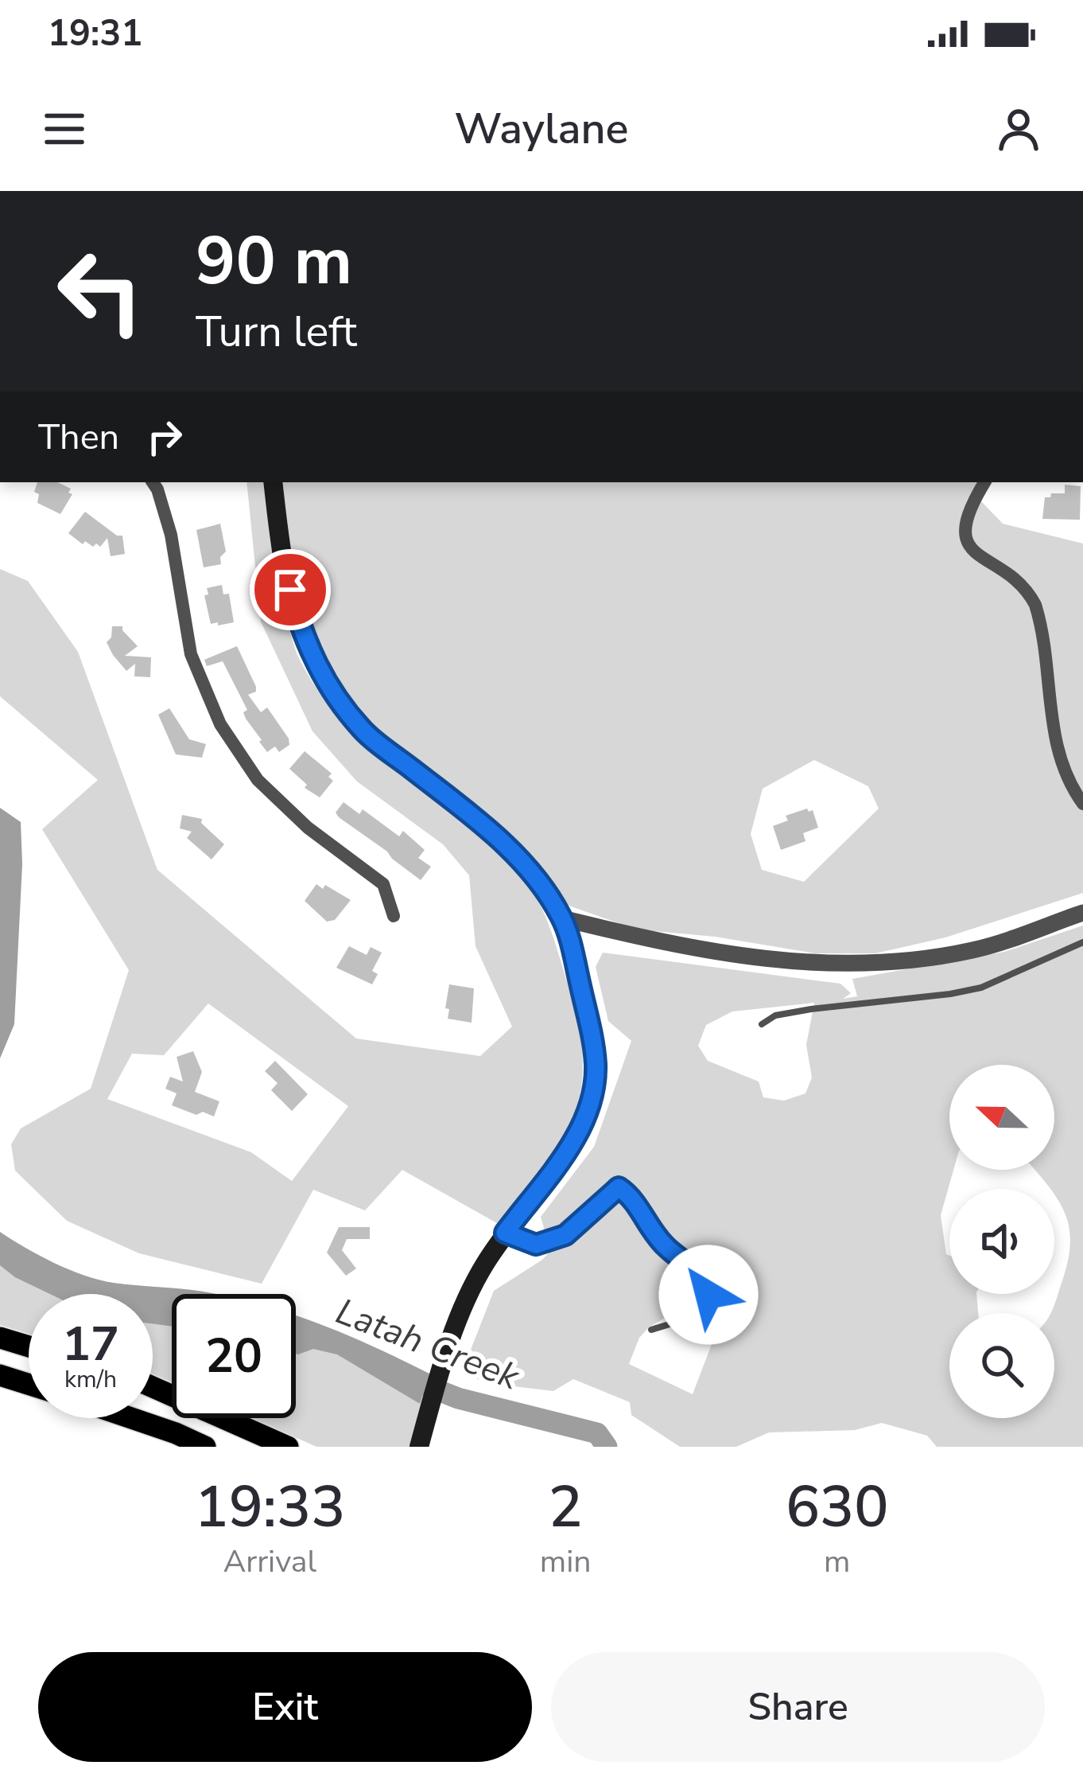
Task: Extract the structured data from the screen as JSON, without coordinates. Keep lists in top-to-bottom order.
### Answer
{
  "water": ["Latah Creek"],
  "north": "left",
  "page": {
    "status": "19:31",
    "header": "Waylane",
    "turn": ["90 m", "Turn left"],
    "then": "Then",
    "speed": "17 km/h",
    "limit": "20",
    "eta": [
      "19:33",
      "Arrival",
      "2",
      "min",
      "630",
      "m"
    ],
    "buttons": ["Exit", "Share"]
  }
}
